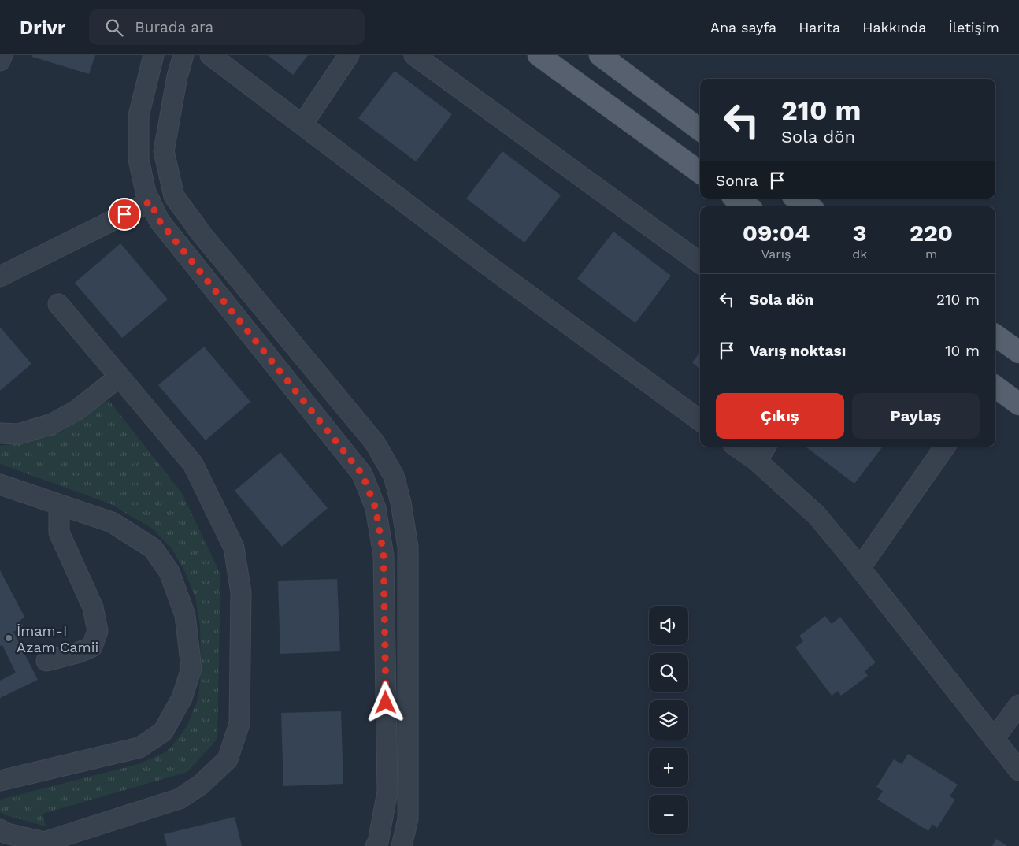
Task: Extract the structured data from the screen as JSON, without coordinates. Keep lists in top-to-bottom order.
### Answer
{
  "places": ["İmam-I Azam Camii"],
  "page": {
    "header": "Drivr",
    "search": "Burada ara",
    "nav": [
      "Ana sayfa",
      "Harita",
      "Hakkında",
      "İletişim"
    ],
    "turn": ["210 m", "Sola dön"],
    "then": "Sonra",
    "eta": [
      "09:04",
      "Varış",
      "3",
      "dk",
      "220",
      "m"
    ],
    "list": [
      {
        "name": "Sola dön",
        "value": "210 m"
      },
      {
        "name": "Varış noktası",
        "value": "10 m"
      }
    ],
    "buttons": ["Çıkış", "Paylaş"],
    "map_buttons": ["+", "−"]
  }
}
